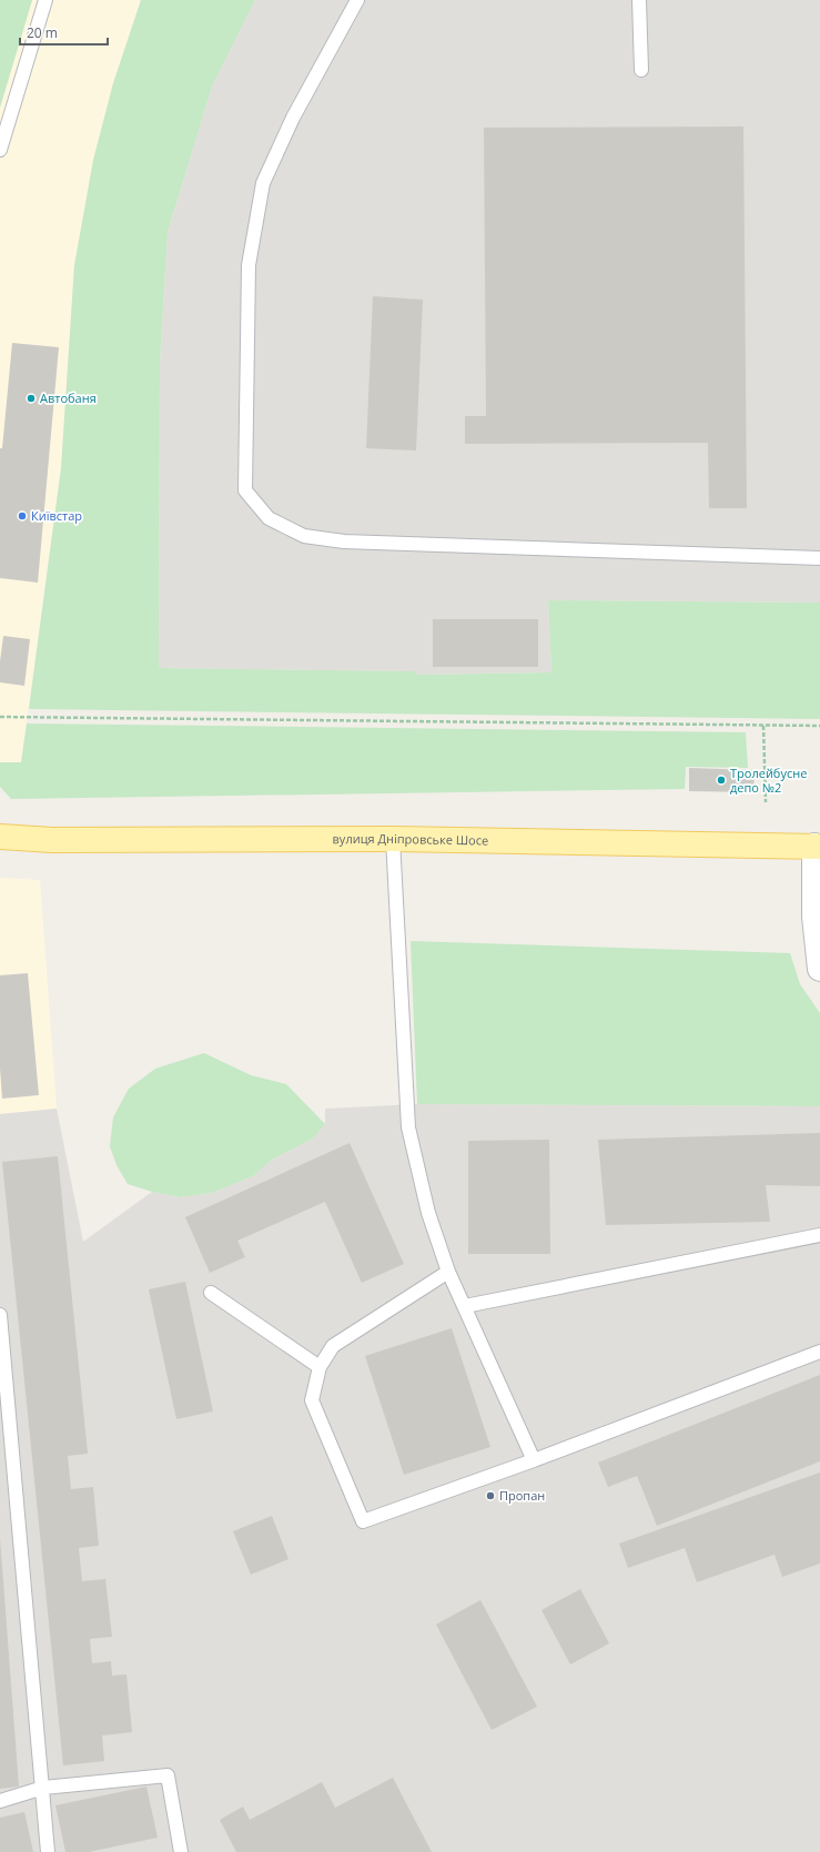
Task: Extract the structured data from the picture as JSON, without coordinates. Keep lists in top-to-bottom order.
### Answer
{
  "streets": {
    "main road": ["вулиця Дніпровське Шосе"]
  },
  "places": [
    "Автобаня",
    "Київстар",
    "Тролейбусне депо №2",
    "Пропан"
  ],
  "scale_bar": "20 m"
}
